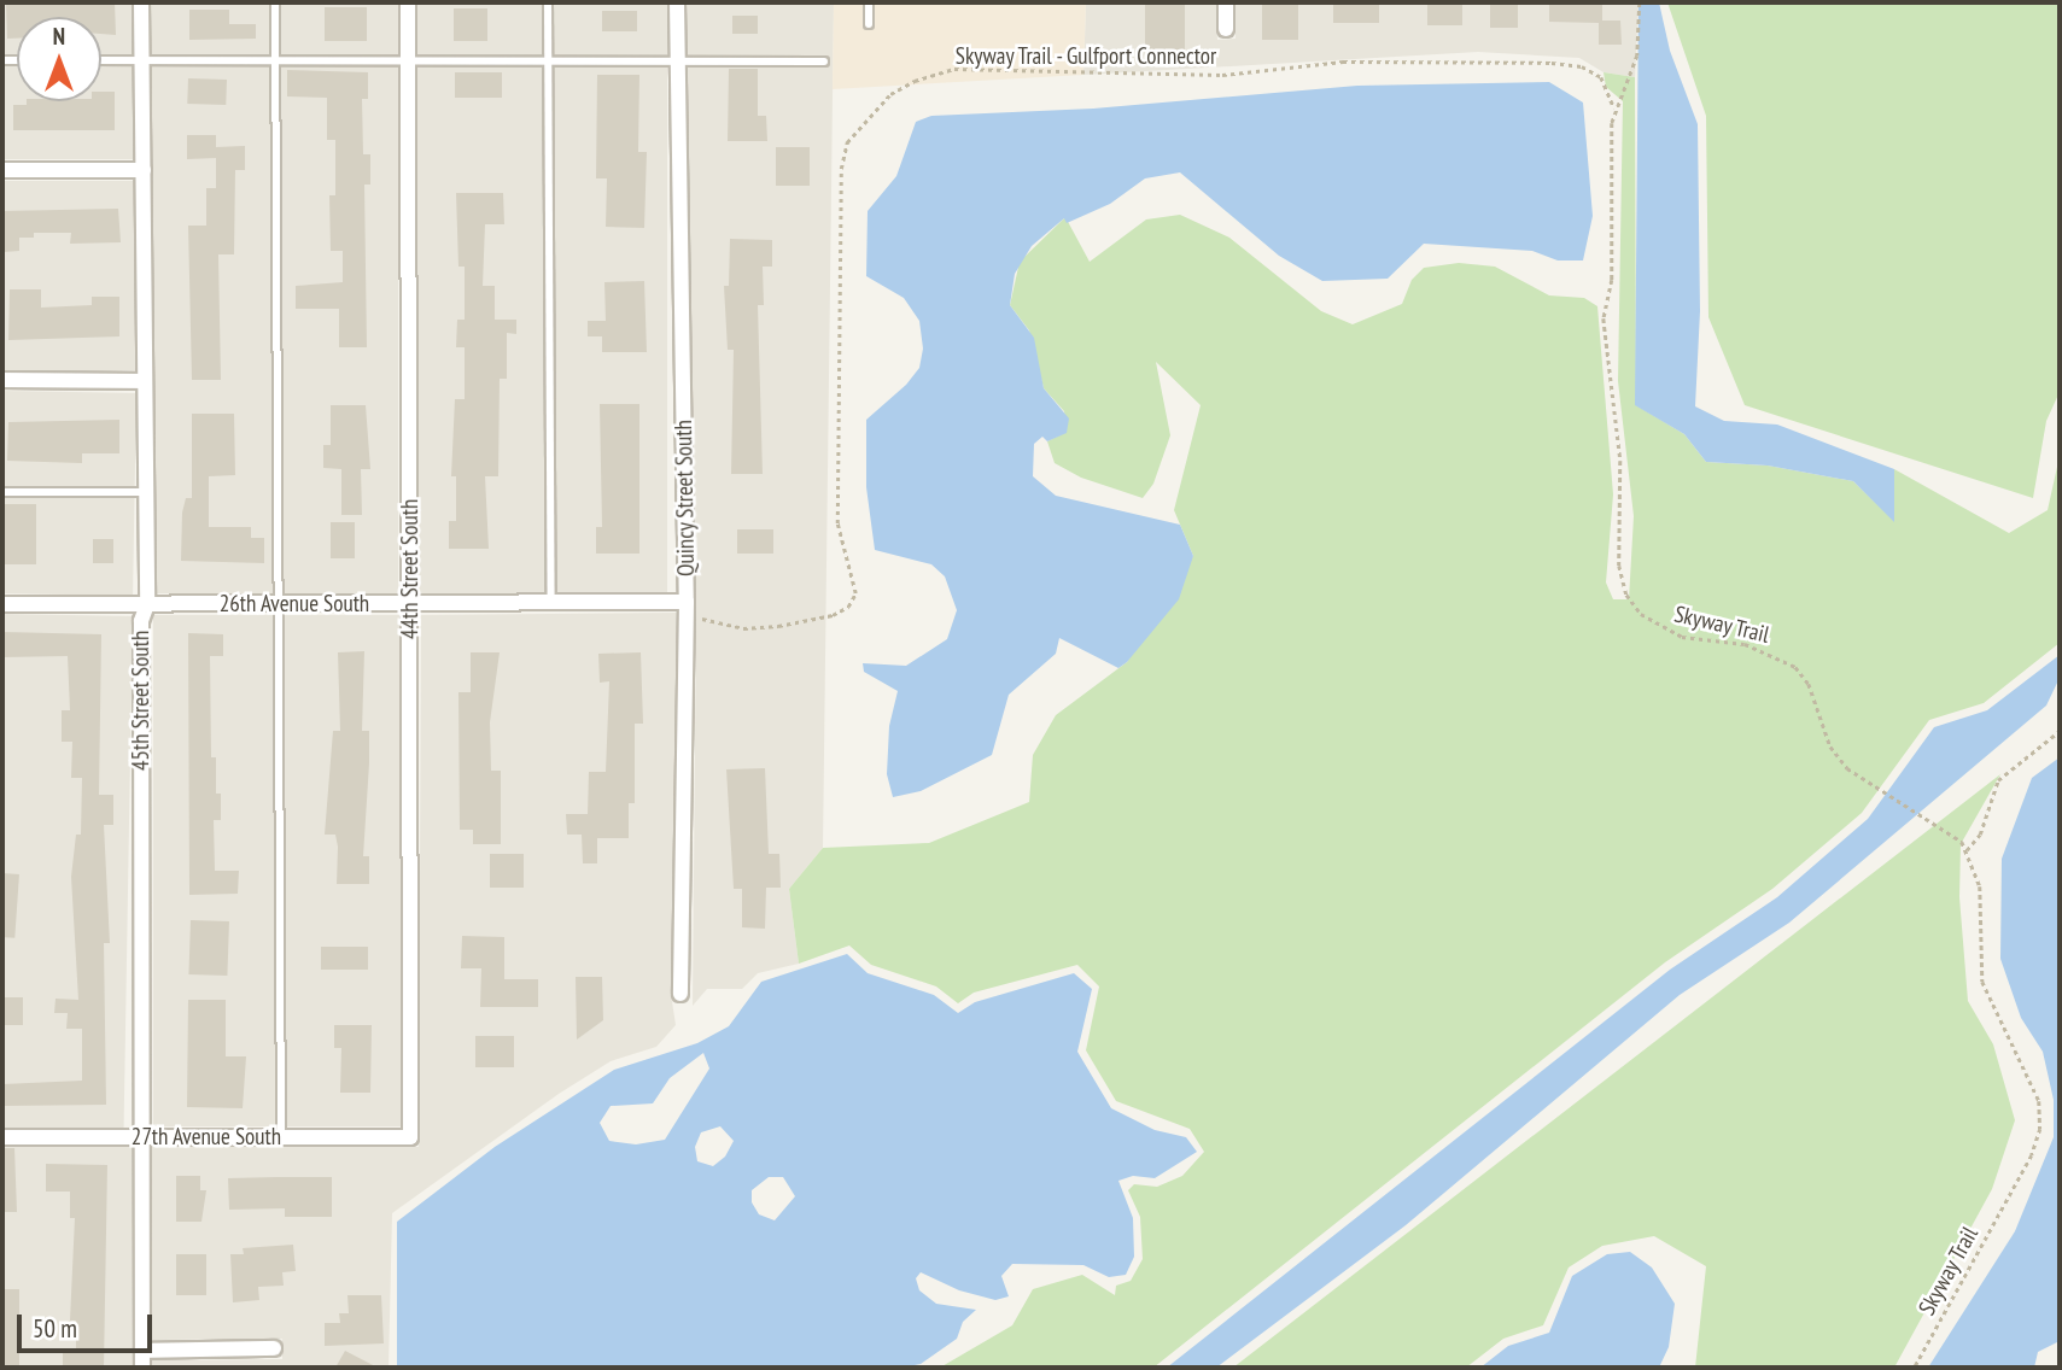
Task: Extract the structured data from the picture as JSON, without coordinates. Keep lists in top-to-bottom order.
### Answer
{
  "streets": {
    "street": [
      "Quincy Street South",
      "44th Street South",
      "26th Avenue South",
      "45th Street South",
      "27th Avenue South"
    ],
    "path": ["Skyway Trail - Gulfport Connector", "Skyway Trail"]
  },
  "crossings": [
    ["Skyway Trail - Gulfport Connector", "Quincy Street South"],
    ["Skyway Trail - Gulfport Connector", "26th Avenue South"],
    ["Skyway Trail - Gulfport Connector", "Skyway Trail"],
    ["Quincy Street South", "26th Avenue South"],
    ["44th Street South", "26th Avenue South"],
    ["44th Street South", "27th Avenue South"],
    ["26th Avenue South", "45th Street South"],
    ["45th Street South", "27th Avenue South"]
  ],
  "scale_bar": "50 m",
  "north": "top"
}
